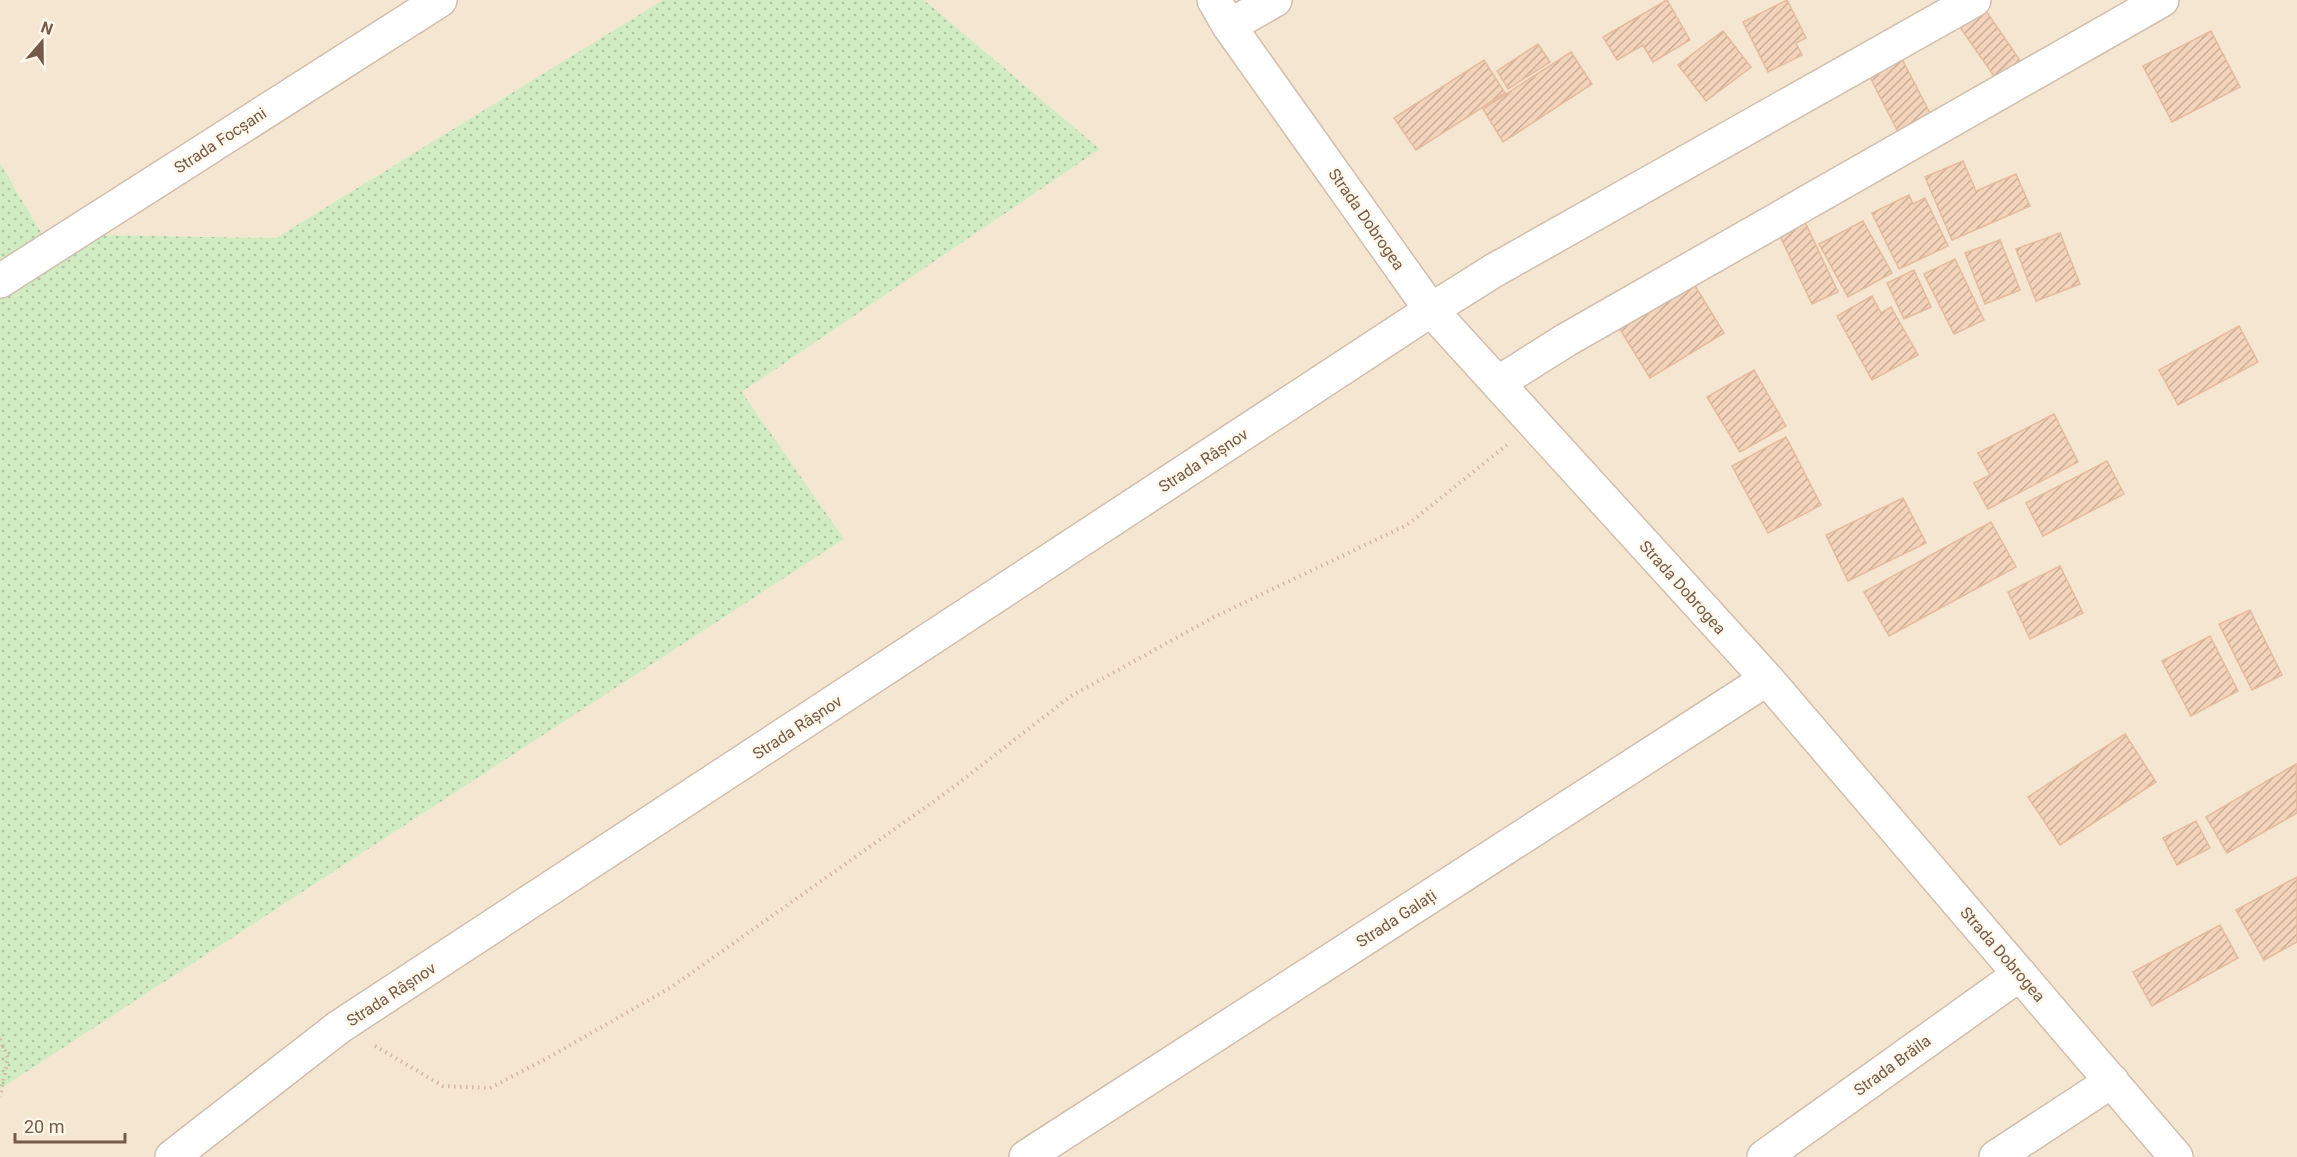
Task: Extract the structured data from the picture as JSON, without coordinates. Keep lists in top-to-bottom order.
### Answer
{
  "streets": {
    "street": [
      "Strada Focșani",
      "Strada Dobrogea",
      "Strada Râșnov",
      "Strada Galați",
      "Strada Brăila"
    ]
  },
  "crossings": [
    ["Strada Dobrogea", "Strada Râșnov"],
    ["Strada Dobrogea", "Strada Galați"],
    ["Strada Dobrogea", "Strada Brăila"]
  ],
  "scale_bar": "20 m",
  "north": "top"
}
